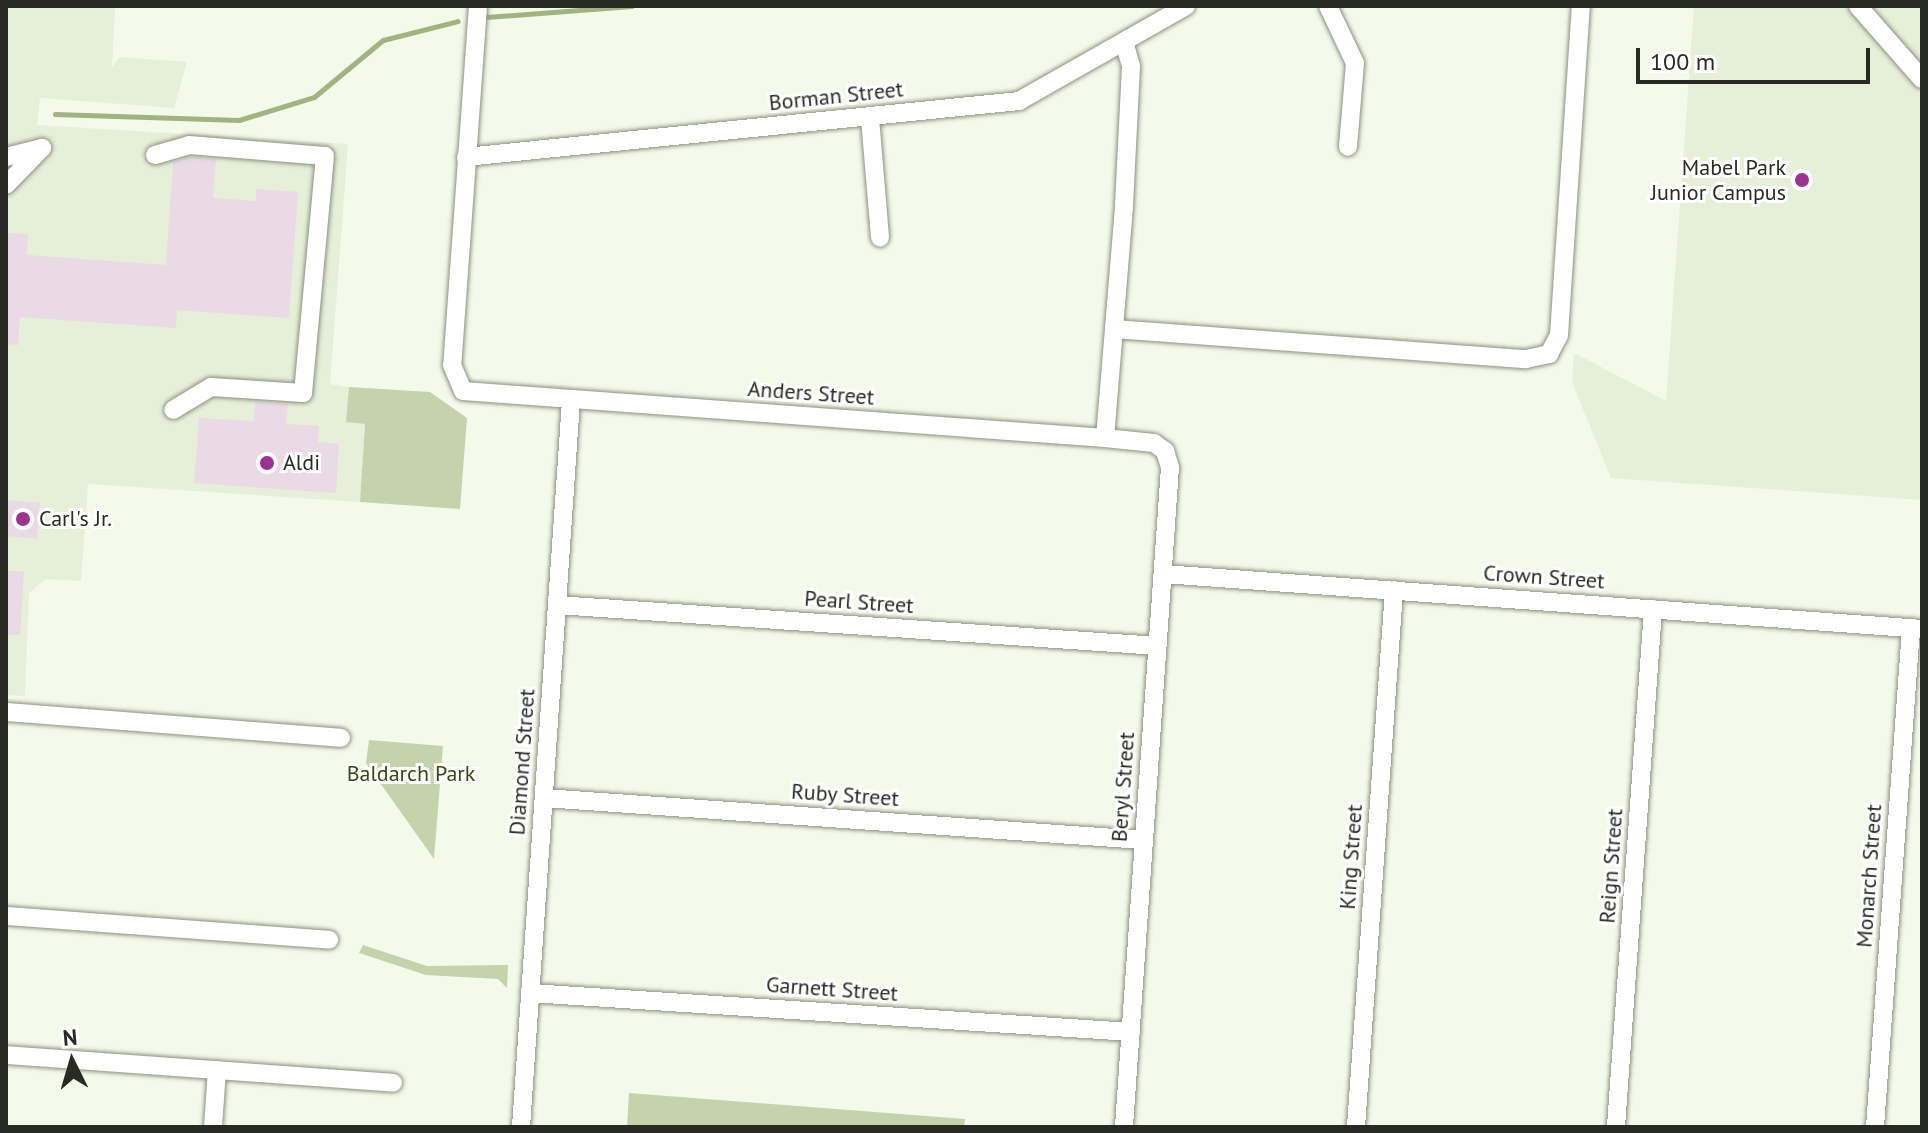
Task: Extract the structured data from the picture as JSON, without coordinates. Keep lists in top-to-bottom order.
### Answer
{
  "streets": {
    "street": [
      "Borman Street",
      "Anders Street",
      "Crown Street",
      "Pearl Street",
      "Diamond Street",
      "Beryl Street",
      "Ruby Street",
      "King Street",
      "Reign Street",
      "Monarch Street",
      "Garnett Street"
    ]
  },
  "crossings": [
    ["Borman Street", "Anders Street"],
    ["Anders Street", "Diamond Street"],
    ["Anders Street", "Beryl Street"],
    ["Crown Street", "Beryl Street"],
    ["Crown Street", "King Street"],
    ["Crown Street", "Reign Street"],
    ["Crown Street", "Monarch Street"],
    ["Pearl Street", "Diamond Street"],
    ["Pearl Street", "Beryl Street"],
    ["Diamond Street", "Ruby Street"],
    ["Diamond Street", "Garnett Street"],
    ["Beryl Street", "Ruby Street"],
    ["Beryl Street", "Garnett Street"]
  ],
  "parks": ["Baldarch Park"],
  "places": ["Mabel Park Junior Campus", "Aldi", "Carl's Jr."],
  "scale_bar": "100 m",
  "north": "top"
}
